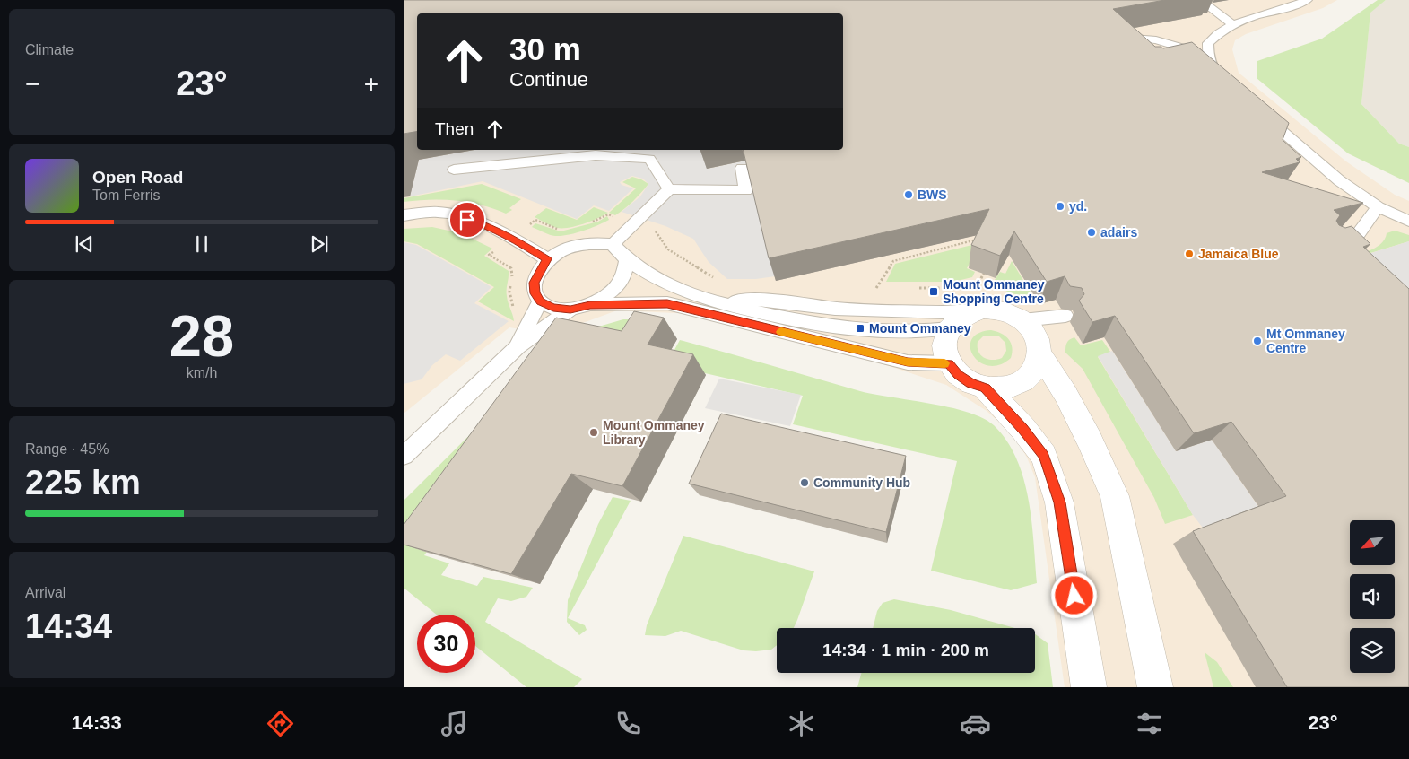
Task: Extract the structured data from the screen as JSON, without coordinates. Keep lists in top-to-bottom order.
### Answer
{
  "places": {
    "other": [
      "BWS",
      "yd.",
      "adairs",
      "Jamaica Blue",
      "Mt Ommaney Centre",
      "Mount Ommaney Library",
      "Community Hub"
    ],
    "transit": ["Mount Ommaney Shopping Centre", "Mount Ommaney"]
  },
  "north": "bottom left",
  "page": {
    "tile": [
      "Climate",
      ["28", "km/h"],
      ["Range · 45%", "225 km"],
      ["Arrival", "14:34"]
    ],
    "turn": ["30 m", "Continue"],
    "heat": ["−", "23°", "+"],
    "then": "Then",
    "song": ["Open Road", "Tom Ferris"],
    "limit": "30",
    "trip": "14:34 · 1 min · 200 m",
    "tabs": ["14:33", "23°"]
  }
}
